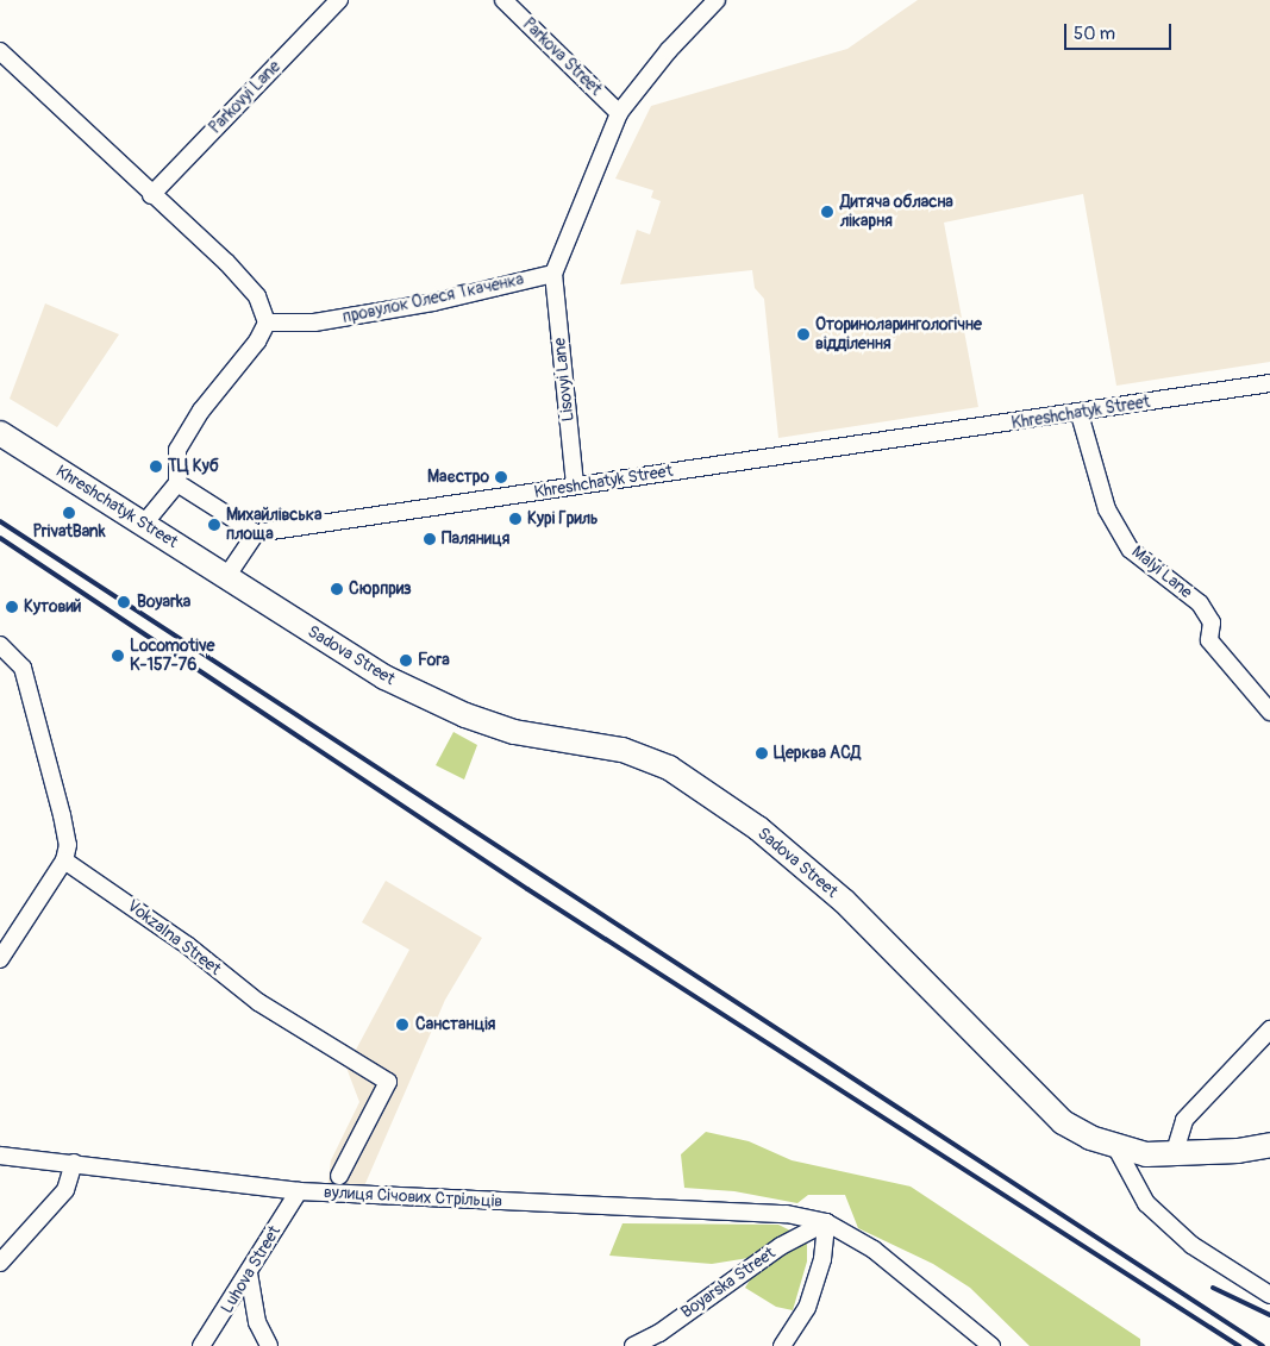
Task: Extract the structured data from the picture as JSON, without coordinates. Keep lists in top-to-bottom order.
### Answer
{
  "streets": {
    "street": [
      "Parkova Street",
      "Parkovyi Lane",
      "провулок Олеся Ткаченка",
      "Lisovyi Lane",
      "Khreshchatyk Street",
      "Malyi Lane",
      "Sadova Street",
      "Vokzalna Street",
      "вулиця Січових Стрільців",
      "Luhova Street",
      "Boyarska Street"
    ]
  },
  "crossings": [
    ["провулок Олеся Ткаченка", "Lisovyi Lane"],
    ["Lisovyi Lane", "Khreshchatyk Street"],
    ["Khreshchatyk Street", "Malyi Lane"],
    ["Khreshchatyk Street", "Sadova Street"],
    ["вулиця Січових Стрільців", "Luhova Street"],
    ["вулиця Січових Стрільців", "Boyarska Street"]
  ],
  "places": [
    "Дитяча обласна лікарня",
    "Оториноларингологічне відділення",
    "ТЦ Куб",
    "Маєстро",
    "PrivatBank",
    "Курі Гриль",
    "Михайлівська площа",
    "Паляниця",
    "Сюрприз",
    "Boyarka",
    "Кутовий",
    "Locomotive K-157-76",
    "Fora",
    "Церква АСД",
    "Санстанція"
  ],
  "scale_bar": "50 m"
}
